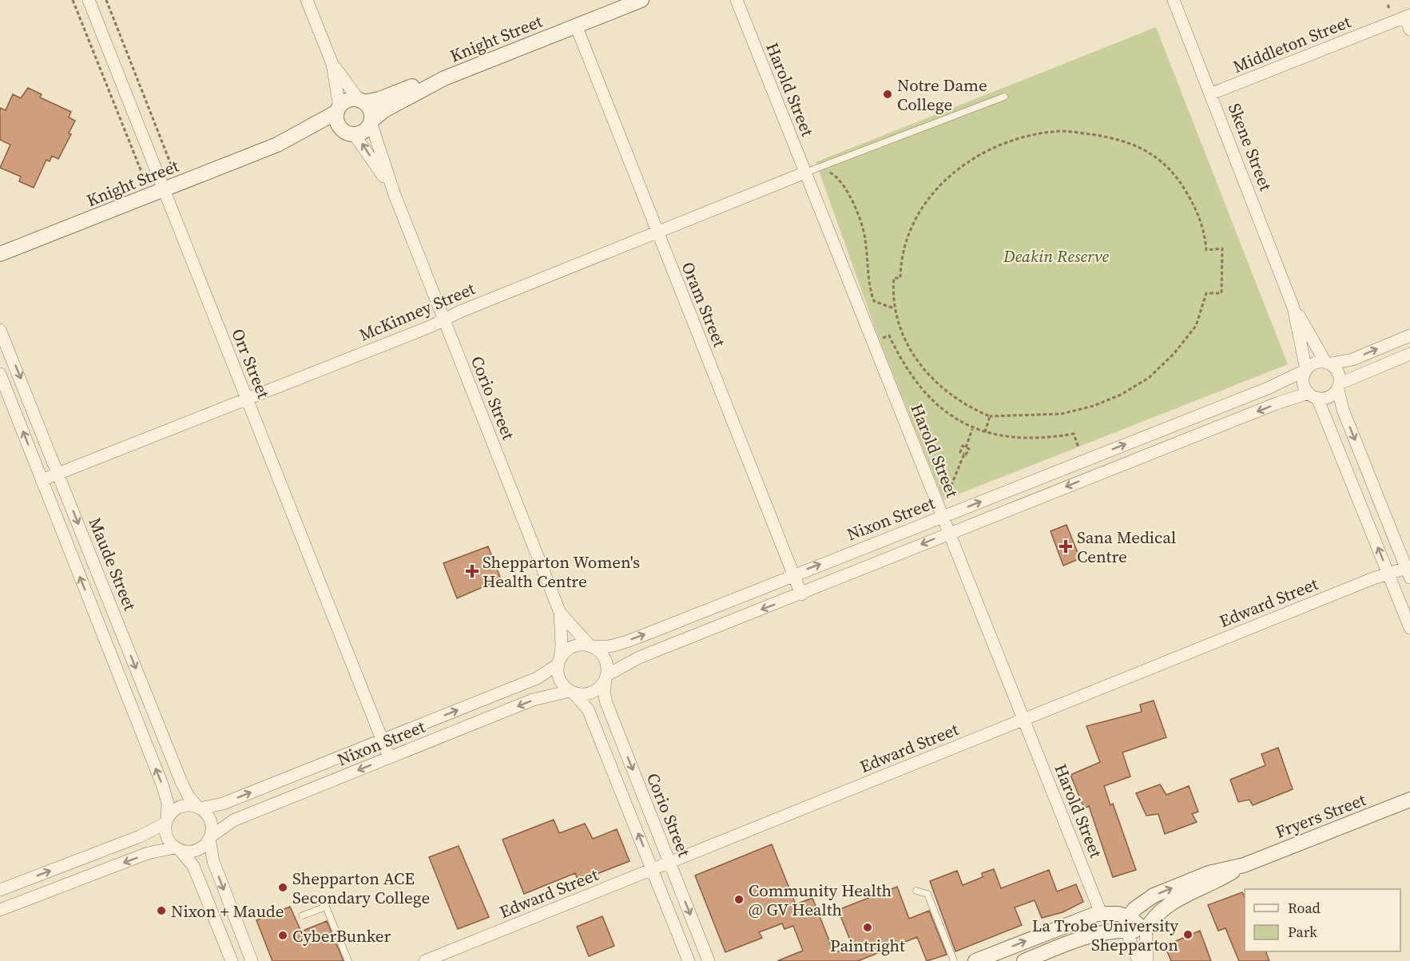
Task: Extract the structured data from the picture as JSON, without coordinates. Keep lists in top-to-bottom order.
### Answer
{
  "streets": {
    "street": [
      "Knight Street",
      "Middleton Street",
      "Harold Street",
      "Skene Street",
      "Oram Street",
      "McKinney Street",
      "Orr Street",
      "Corio Street",
      "Nixon Street",
      "Maude Street",
      "Edward Street",
      "Fryers Street"
    ]
  },
  "crossings": [
    ["Knight Street", "Oram Street"],
    ["Knight Street", "Orr Street"],
    ["Knight Street", "Corio Street"],
    ["Middleton Street", "Skene Street"],
    ["Harold Street", "McKinney Street"],
    ["Harold Street", "Nixon Street"],
    ["Harold Street", "Edward Street"],
    ["Skene Street", "Nixon Street"],
    ["Oram Street", "McKinney Street"],
    ["Oram Street", "Nixon Street"],
    ["McKinney Street", "Orr Street"],
    ["McKinney Street", "Corio Street"],
    ["McKinney Street", "Maude Street"],
    ["Orr Street", "Nixon Street"],
    ["Corio Street", "Nixon Street"],
    ["Corio Street", "Edward Street"],
    ["Nixon Street", "Maude Street"]
  ],
  "parks": ["Deakin Reserve"],
  "places": {
    "other": [
      "Notre Dame College",
      "Shepparton ACE Secondary College",
      "Community Health @ GV Health",
      "Nixon + Maude",
      "Paintright",
      "La Trobe University Shepparton",
      "CyberBunker"
    ],
    "health": ["Sana Medical Centre", "Shepparton Women's Health Centre"]
  },
  "legend": ["Road", "Park"]
}
